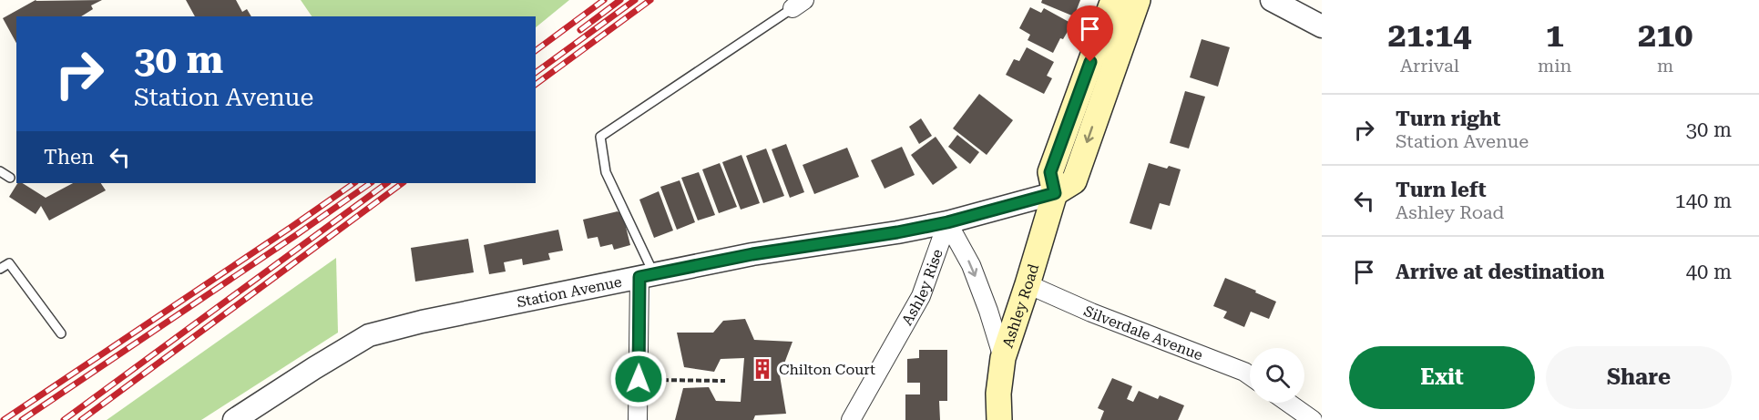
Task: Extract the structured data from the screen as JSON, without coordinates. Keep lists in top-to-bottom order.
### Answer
{
  "streets": {
    "main road": ["Ashley Road"],
    "street": ["Ashley Rise", "Station Avenue", "Silverdale Avenue"]
  },
  "crossings": [
    ["Ashley Rise", "Station Avenue"],
    ["Ashley Rise", "Ashley Road"],
    ["Station Avenue", "Ashley Road"],
    ["Ashley Road", "Silverdale Avenue"]
  ],
  "one_way": ["Ashley Rise"],
  "places": {
    "building": ["Chilton Court"]
  },
  "page": {
    "eta": [
      "21:14",
      "Arrival",
      "1",
      "min",
      "210",
      "m"
    ],
    "turn": ["30 m", "Station Avenue"],
    "list": [
      {
        "name": "Turn right",
        "note": "Station Avenue",
        "value": "30 m"
      },
      {
        "name": "Turn left",
        "note": "Ashley Road",
        "value": "140 m"
      },
      {
        "name": "Arrive at destination",
        "value": "40 m"
      }
    ],
    "then": "Then",
    "buttons": ["Exit", "Share"]
  }
}
